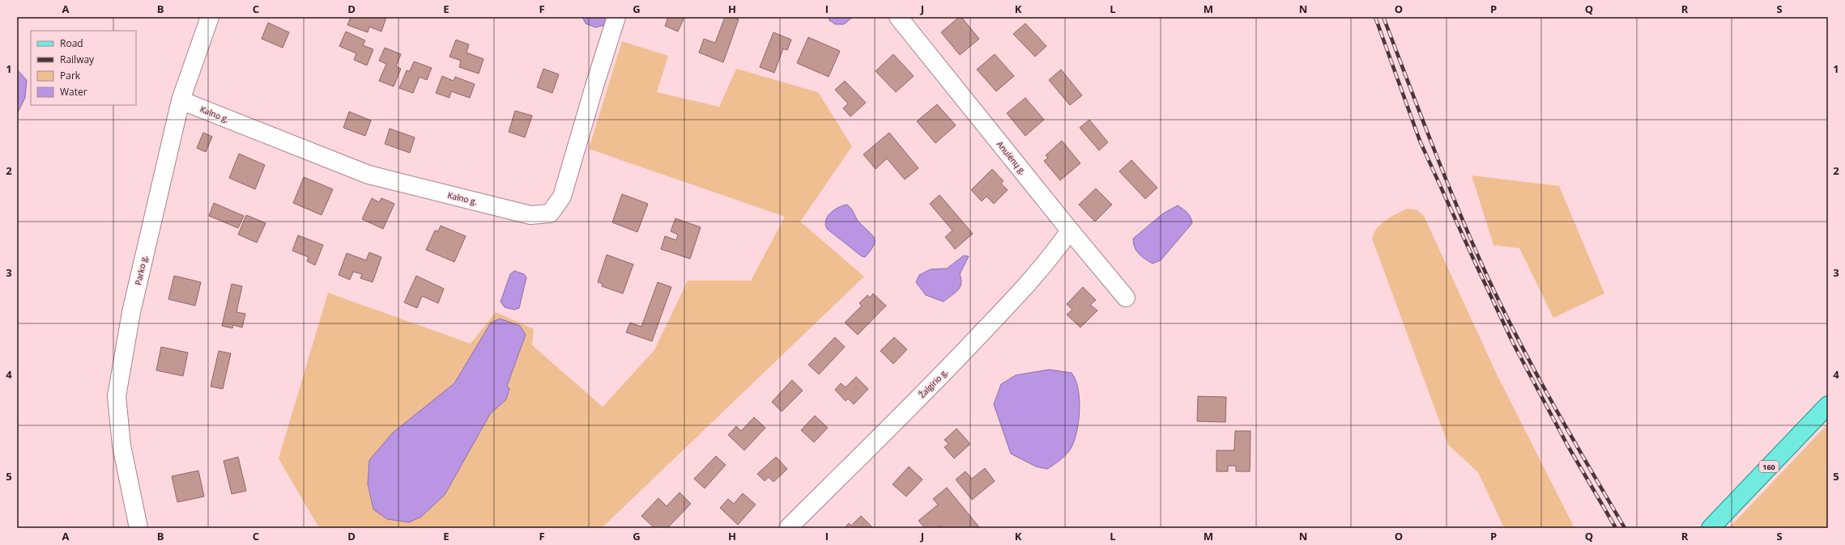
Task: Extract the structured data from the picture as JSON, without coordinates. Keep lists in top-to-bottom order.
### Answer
{
  "streets": {
    "main road": ["160"],
    "street": [
      "Kalno g.",
      "Anulėnų g.",
      "Parko g.",
      "Žalgirio g."
    ]
  },
  "crossings": [
    ["Kalno g.", "Parko g."],
    ["Anulėnų g.", "Žalgirio g."]
  ],
  "legend": [
    "Road",
    "Railway",
    "Park",
    "Water"
  ],
  "grid": {
    "columns": [
      "A",
      "B",
      "C",
      "D",
      "E",
      "F",
      "G",
      "H",
      "I",
      "J",
      "K",
      "L",
      "M",
      "N",
      "O",
      "P",
      "Q",
      "R",
      "S"
    ],
    "rows": [
      "1",
      "2",
      "3",
      "4",
      "5"
    ]
  }
}
